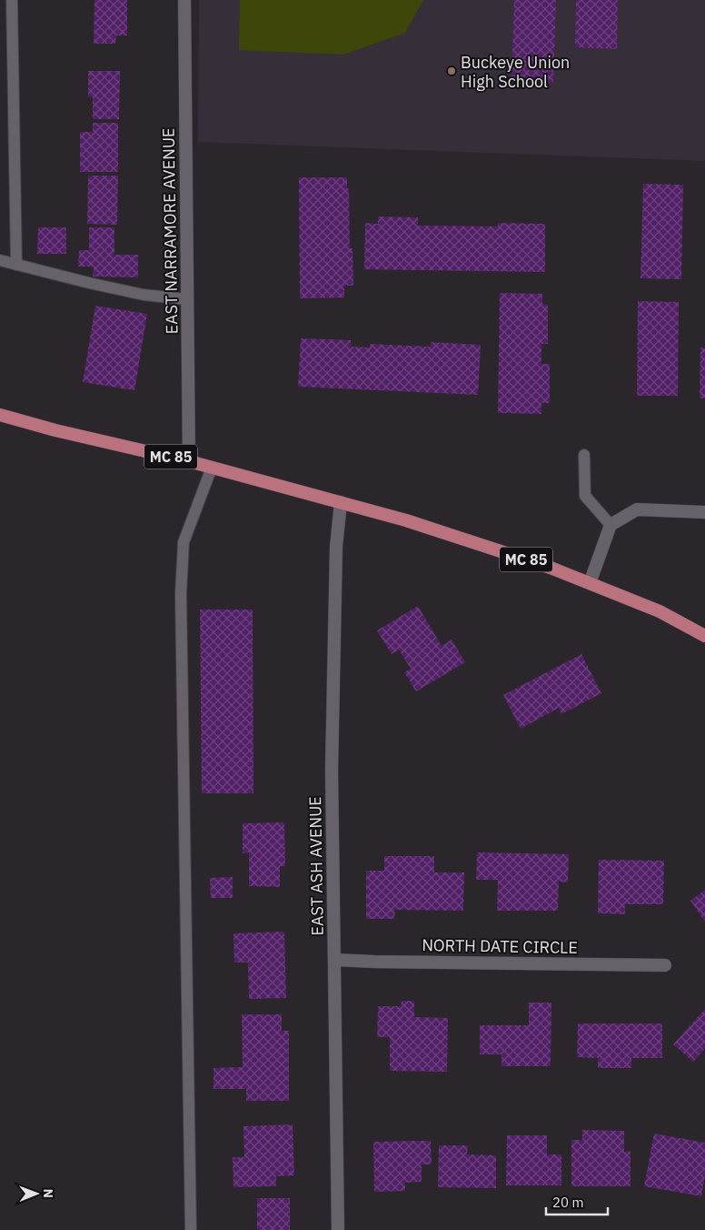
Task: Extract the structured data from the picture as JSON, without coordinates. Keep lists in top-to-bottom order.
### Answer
{
  "streets": {
    "main road": ["MC 85"],
    "street": ["EAST NARRAMORE AVENUE", "EAST ASH AVENUE", "NORTH DATE CIRCLE"]
  },
  "crossings": [
    ["EAST NARRAMORE AVENUE", "MC 85"],
    ["MC 85", "EAST ASH AVENUE"],
    ["EAST ASH AVENUE", "NORTH DATE CIRCLE"]
  ],
  "places": ["Buckeye Union High School"],
  "scale_bar": "20 m",
  "north": "right"
}
